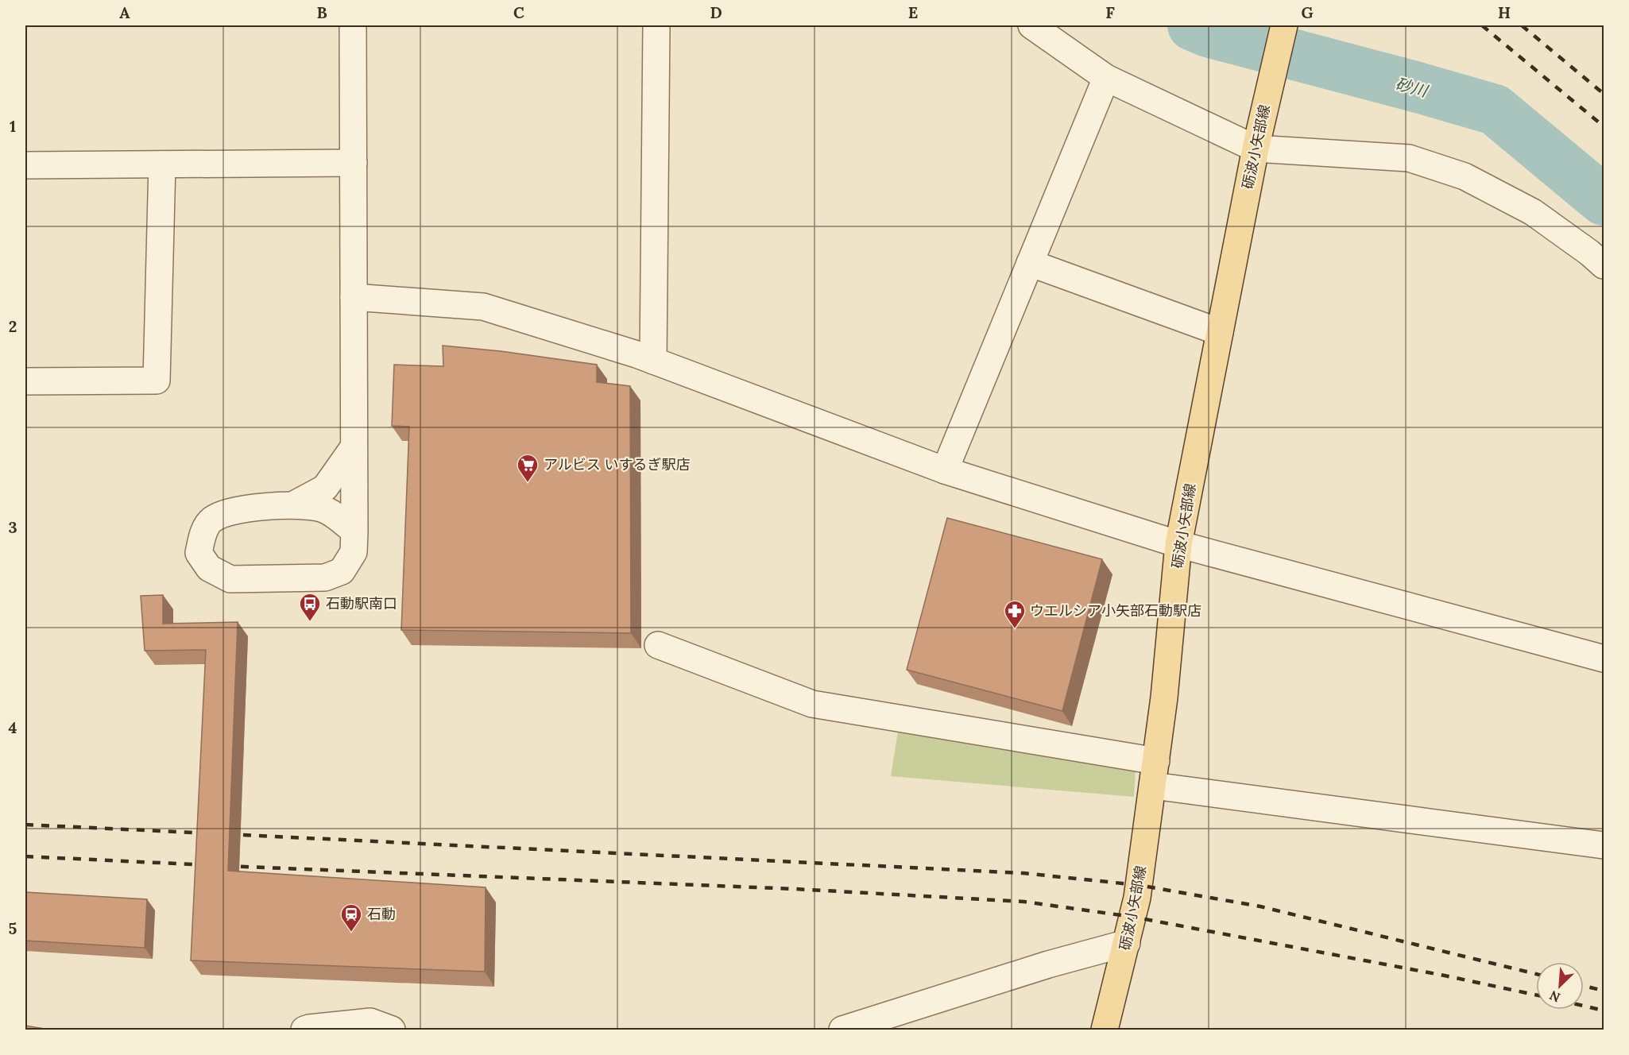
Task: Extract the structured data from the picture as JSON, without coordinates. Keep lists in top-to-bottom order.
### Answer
{
  "streets": {
    "main road": ["砺波小矢部線"]
  },
  "water": ["砂川"],
  "places": {
    "supermarket": ["アルビス いするぎ駅店"],
    "bus stop": ["石動駅南口"],
    "pharmacy": ["ウエルシア小矢部石動駅店"],
    "station": ["石動"]
  },
  "north": "bottom left",
  "grid": {
    "columns": [
      "A",
      "B",
      "C",
      "D",
      "E",
      "F",
      "G",
      "H"
    ],
    "rows": [
      "1",
      "2",
      "3",
      "4",
      "5"
    ]
  }
}
